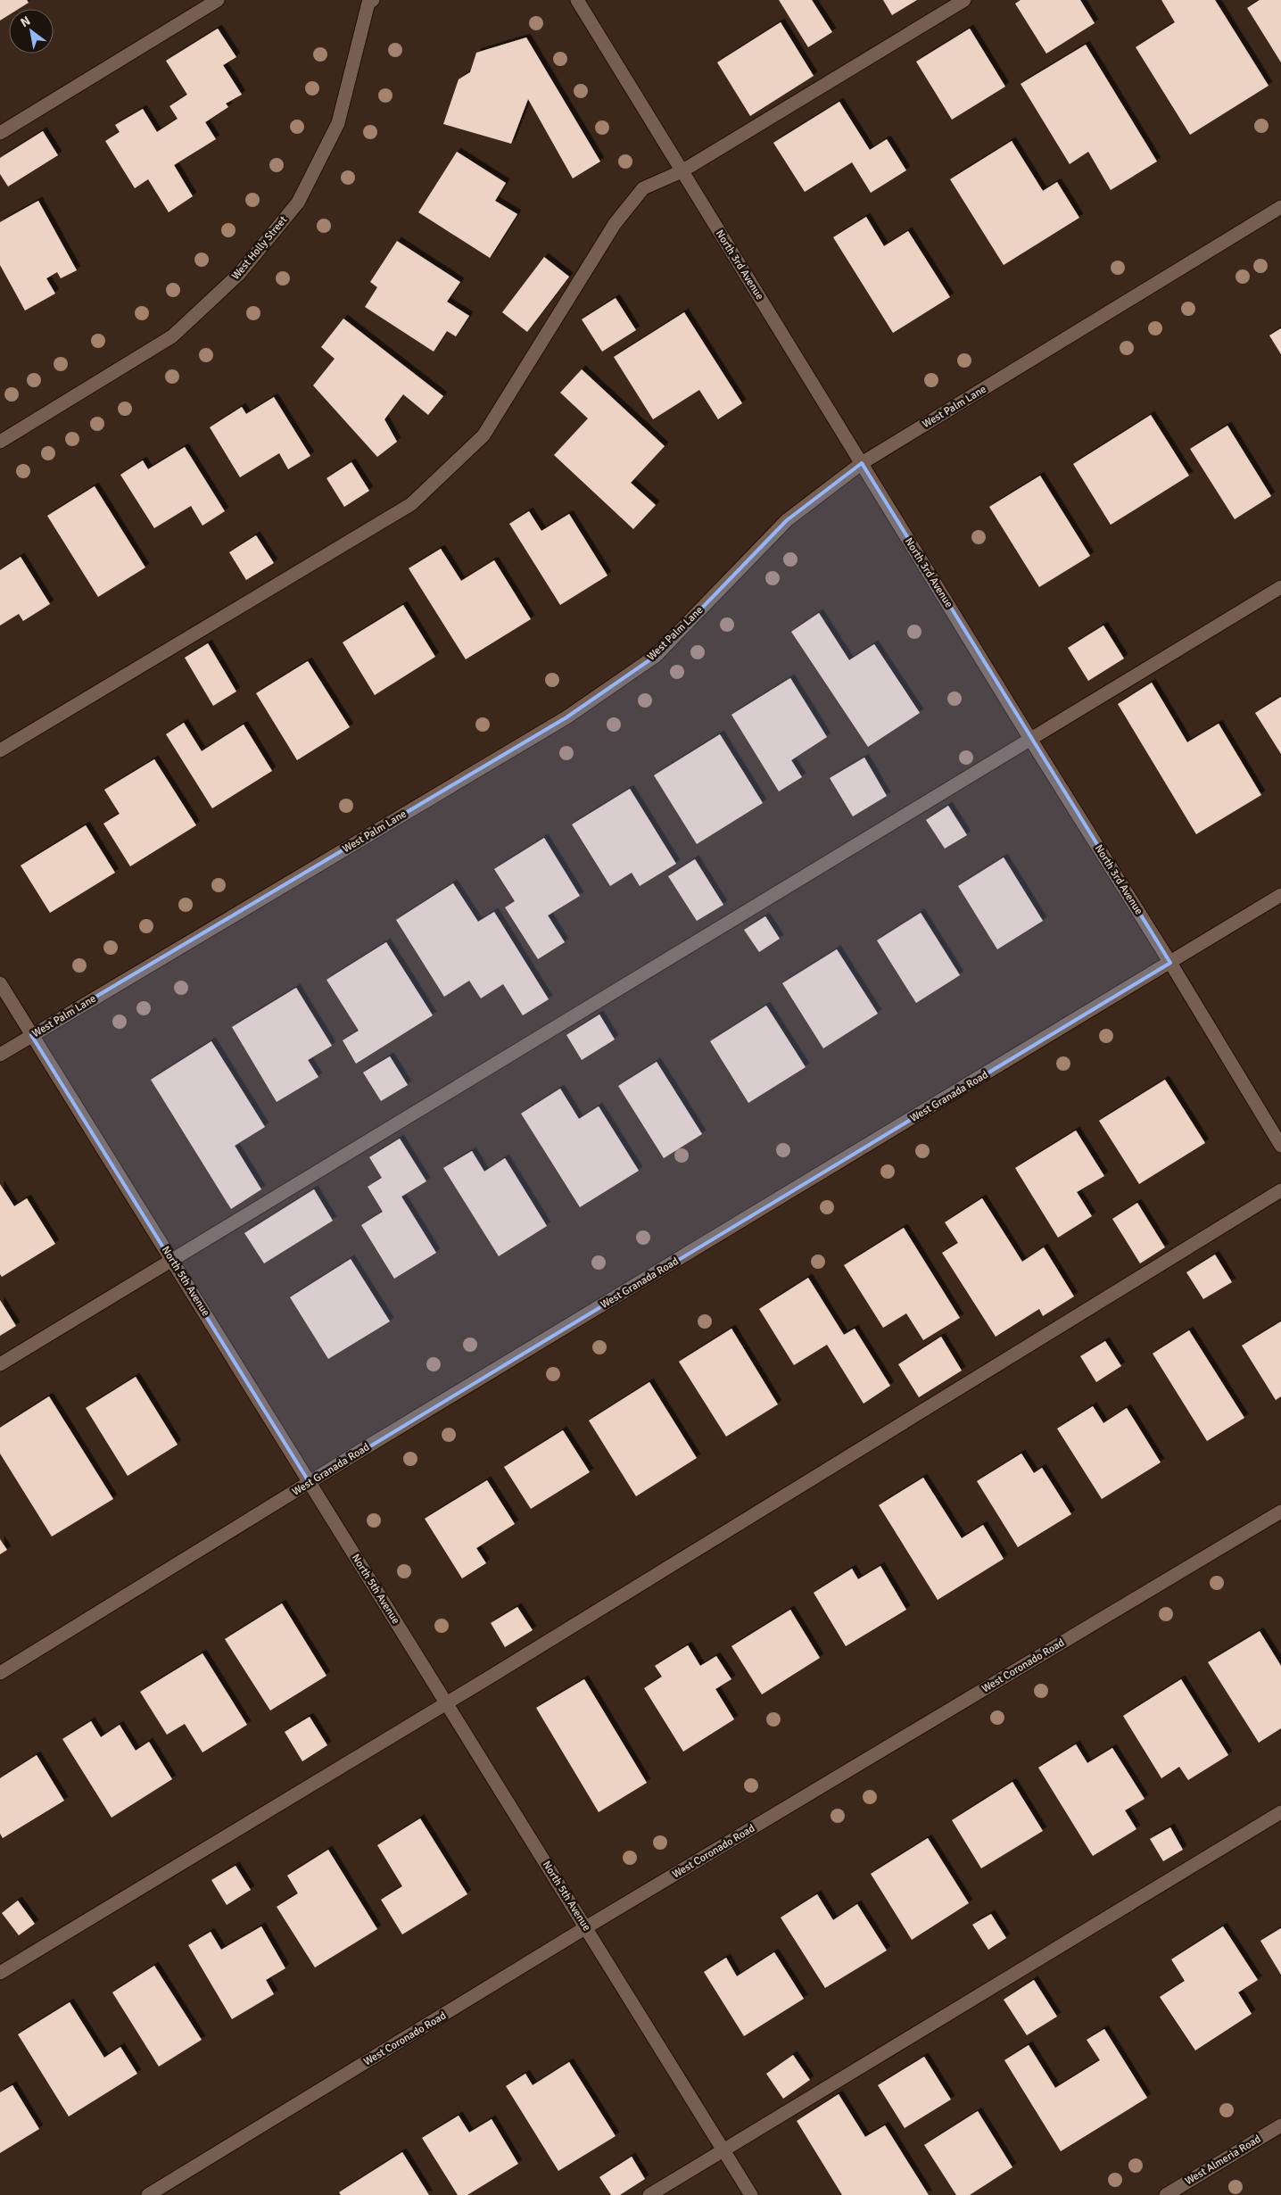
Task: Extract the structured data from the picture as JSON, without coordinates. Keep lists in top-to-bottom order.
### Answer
{
  "streets": {
    "street": [
      "West Holly Street",
      "North 3rd Avenue",
      "West Palm Lane",
      "West Granada Road",
      "North 5th Avenue",
      "West Coronado Road",
      "West Almeria Road"
    ]
  },
  "crossings": [
    ["North 3rd Avenue", "West Palm Lane"],
    ["North 3rd Avenue", "West Granada Road"],
    ["West Palm Lane", "North 5th Avenue"],
    ["West Granada Road", "North 5th Avenue"],
    ["North 5th Avenue", "West Coronado Road"]
  ],
  "north": "top left"
}
